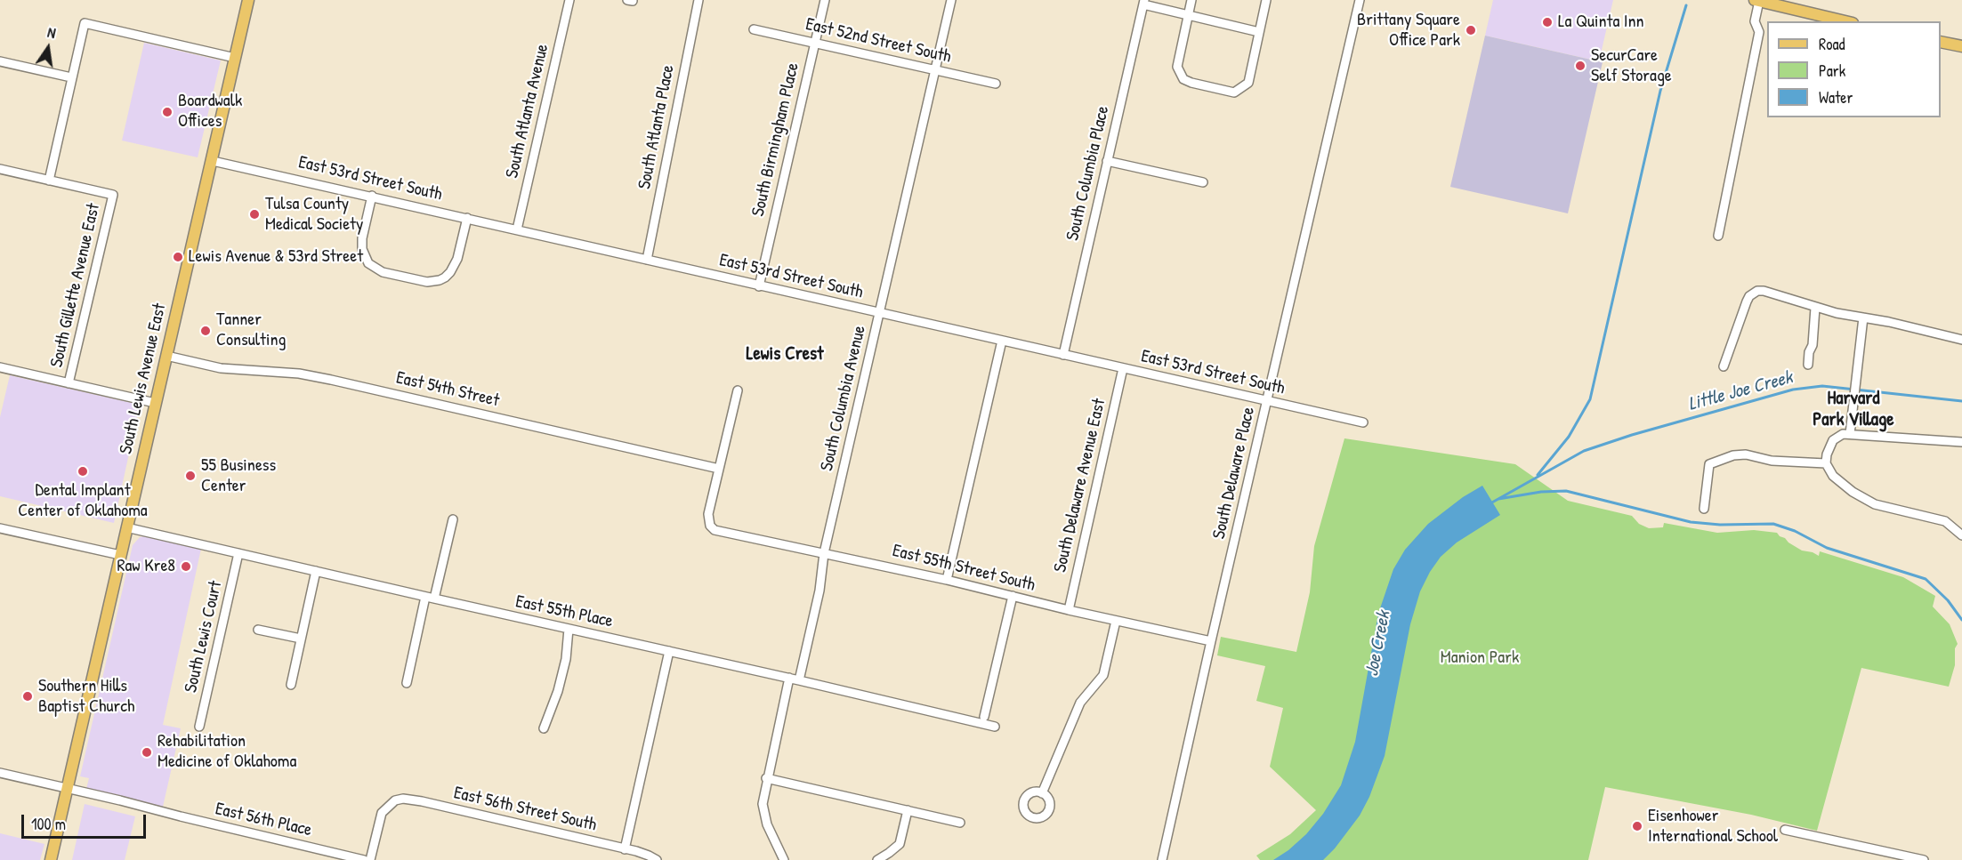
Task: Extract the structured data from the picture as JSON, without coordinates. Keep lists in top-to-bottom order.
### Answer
{
  "streets": {
    "main road": ["South Lewis Avenue East"],
    "street": [
      "East 52nd Street South",
      "South Atlanta Avenue",
      "South Atlanta Place",
      "South Birmingham Place",
      "South Columbia Place",
      "East 53rd Street South",
      "South Gillette Avenue East",
      "East 54th Street",
      "South Columbia Avenue",
      "South Delaware Place",
      "South Delaware Avenue East",
      "East 55th Street South",
      "East 55th Place",
      "South Lewis Court",
      "East 56th Street South",
      "East 56th Place"
    ]
  },
  "crossings": [
    ["East 52nd Street South", "South Birmingham Place"],
    ["East 52nd Street South", "South Columbia Avenue"],
    ["South Atlanta Avenue", "East 53rd Street South"],
    ["South Atlanta Place", "East 53rd Street South"],
    ["South Birmingham Place", "East 53rd Street South"],
    ["South Columbia Place", "East 53rd Street South"],
    ["East 53rd Street South", "South Lewis Avenue East"],
    ["East 53rd Street South", "South Columbia Avenue"],
    ["East 53rd Street South", "South Delaware Place"],
    ["East 53rd Street South", "South Delaware Avenue East"],
    ["South Lewis Avenue East", "East 54th Street"],
    ["South Lewis Avenue East", "East 55th Place"],
    ["South Lewis Avenue East", "East 56th Place"],
    ["East 54th Street", "East 55th Street South"],
    ["South Columbia Avenue", "East 55th Street South"],
    ["South Columbia Avenue", "East 55th Place"],
    ["South Delaware Place", "East 55th Street South"],
    ["South Delaware Avenue East", "East 55th Street South"],
    ["East 55th Place", "South Lewis Court"]
  ],
  "districts": ["Lewis Crest", "Harvard Park Village"],
  "water": ["Little Joe Creek", "Joe Creek"],
  "parks": ["Manion Park"],
  "places": [
    "La Quinta Inn",
    "Brittany Square Office Park",
    "SecurCare Self Storage",
    "Boardwalk Offices",
    "Tulsa County Medical Society",
    "Lewis Avenue & 53rd Street",
    "Tanner Consulting",
    "Dental Implant Center of Oklahoma",
    "55 Business Center",
    "Raw Kre8",
    "Southern Hills Baptist Church",
    "Rehabilitation Medicine of Oklahoma",
    "Eisenhower International School"
  ],
  "legend": ["Road", "Park", "Water"],
  "scale_bar": "100 m",
  "north": "top"
}
